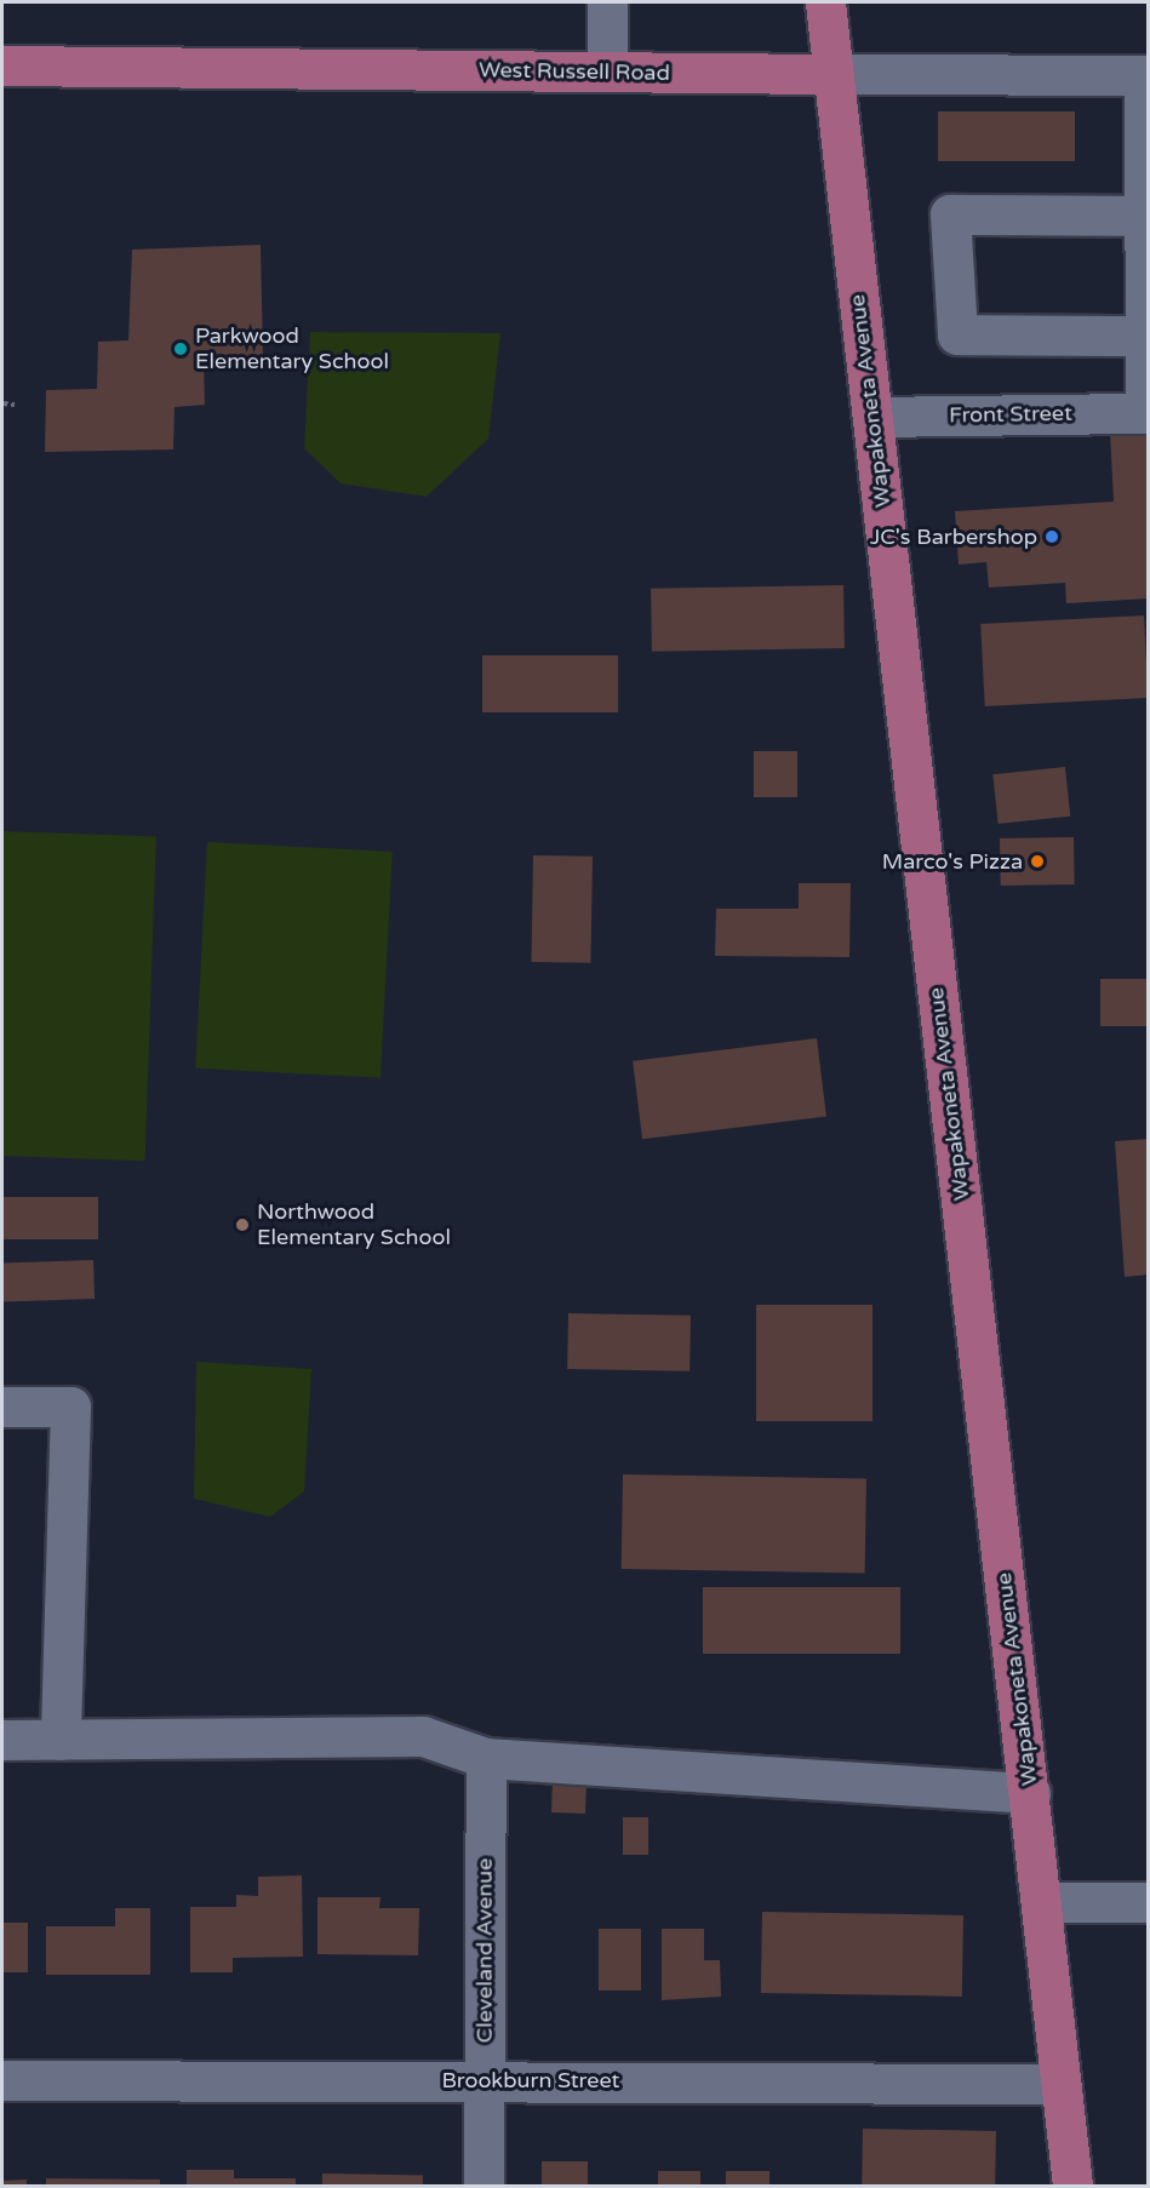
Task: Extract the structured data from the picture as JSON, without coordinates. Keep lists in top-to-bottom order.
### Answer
{
  "streets": {
    "main road": ["West Russell Road", "Wapakoneta Avenue"],
    "street": ["Front Street", "Cleveland Avenue", "Brookburn Street"]
  },
  "crossings": [
    ["West Russell Road", "Wapakoneta Avenue"],
    ["Wapakoneta Avenue", "Front Street"],
    ["Wapakoneta Avenue", "Brookburn Street"],
    ["Cleveland Avenue", "Brookburn Street"]
  ],
  "places": [
    "Parkwood Elementary School",
    "JC's Barbershop",
    "Marco's Pizza",
    "Northwood Elementary School"
  ]
}
